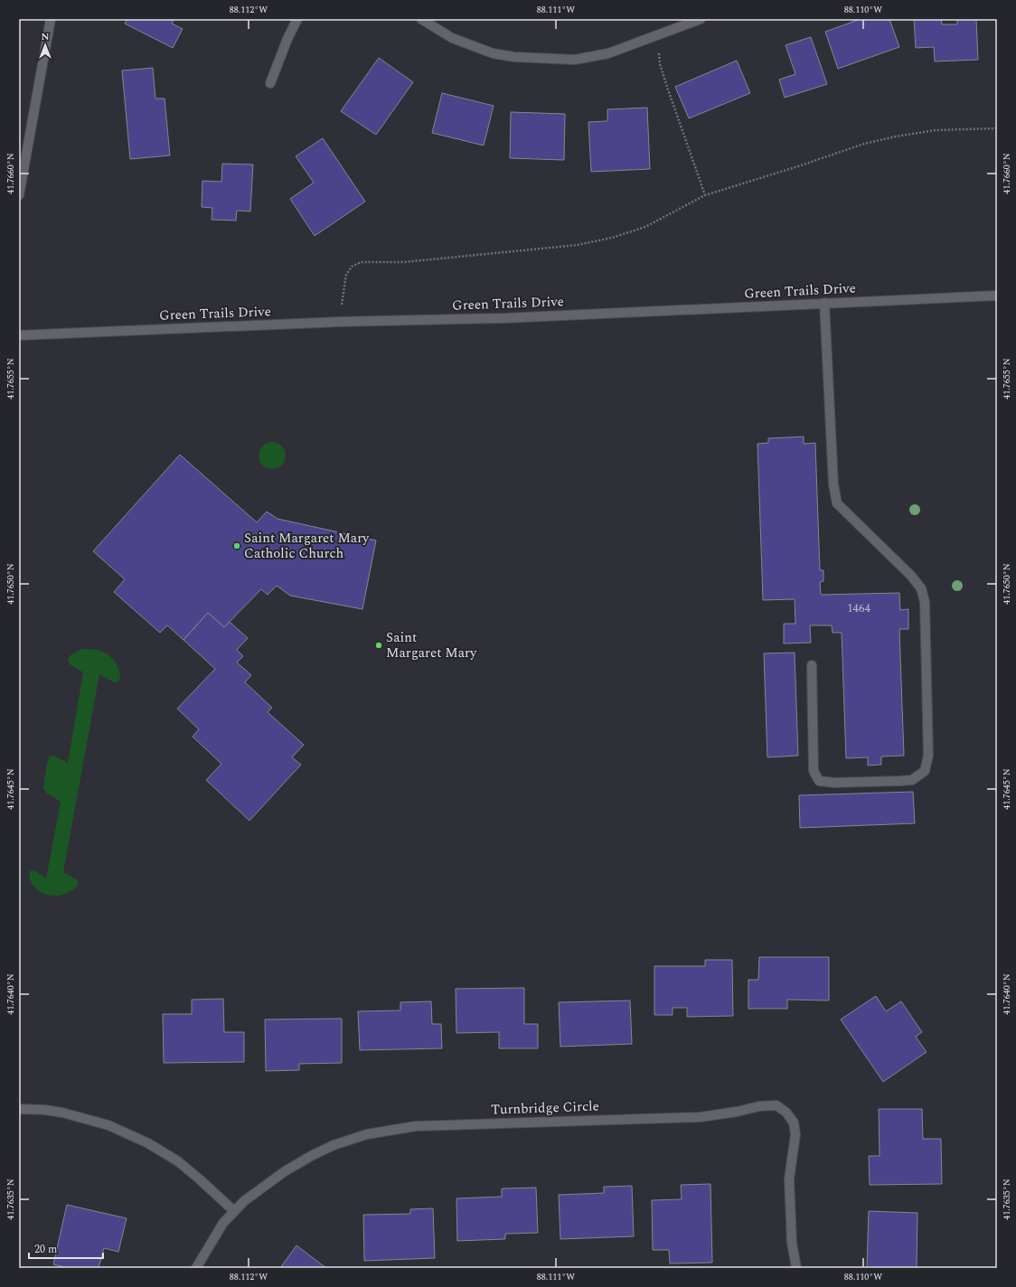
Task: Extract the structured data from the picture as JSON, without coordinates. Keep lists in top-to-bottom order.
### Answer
{
  "streets": {
    "street": ["Green Trails Drive", "Turnbridge Circle"]
  },
  "places": ["Saint Margaret Mary Catholic Church", "Saint Margaret Mary"],
  "house_numbers": ["1464"],
  "scale_bar": "20 m",
  "north": "top",
  "coordinates": [
    "88.112°W",
    "88.111°W",
    "88.110°W",
    "41.7660°N",
    "41.7655°N",
    "41.7650°N",
    "41.7645°N",
    "41.7640°N",
    "41.7635°N"
  ]
}
